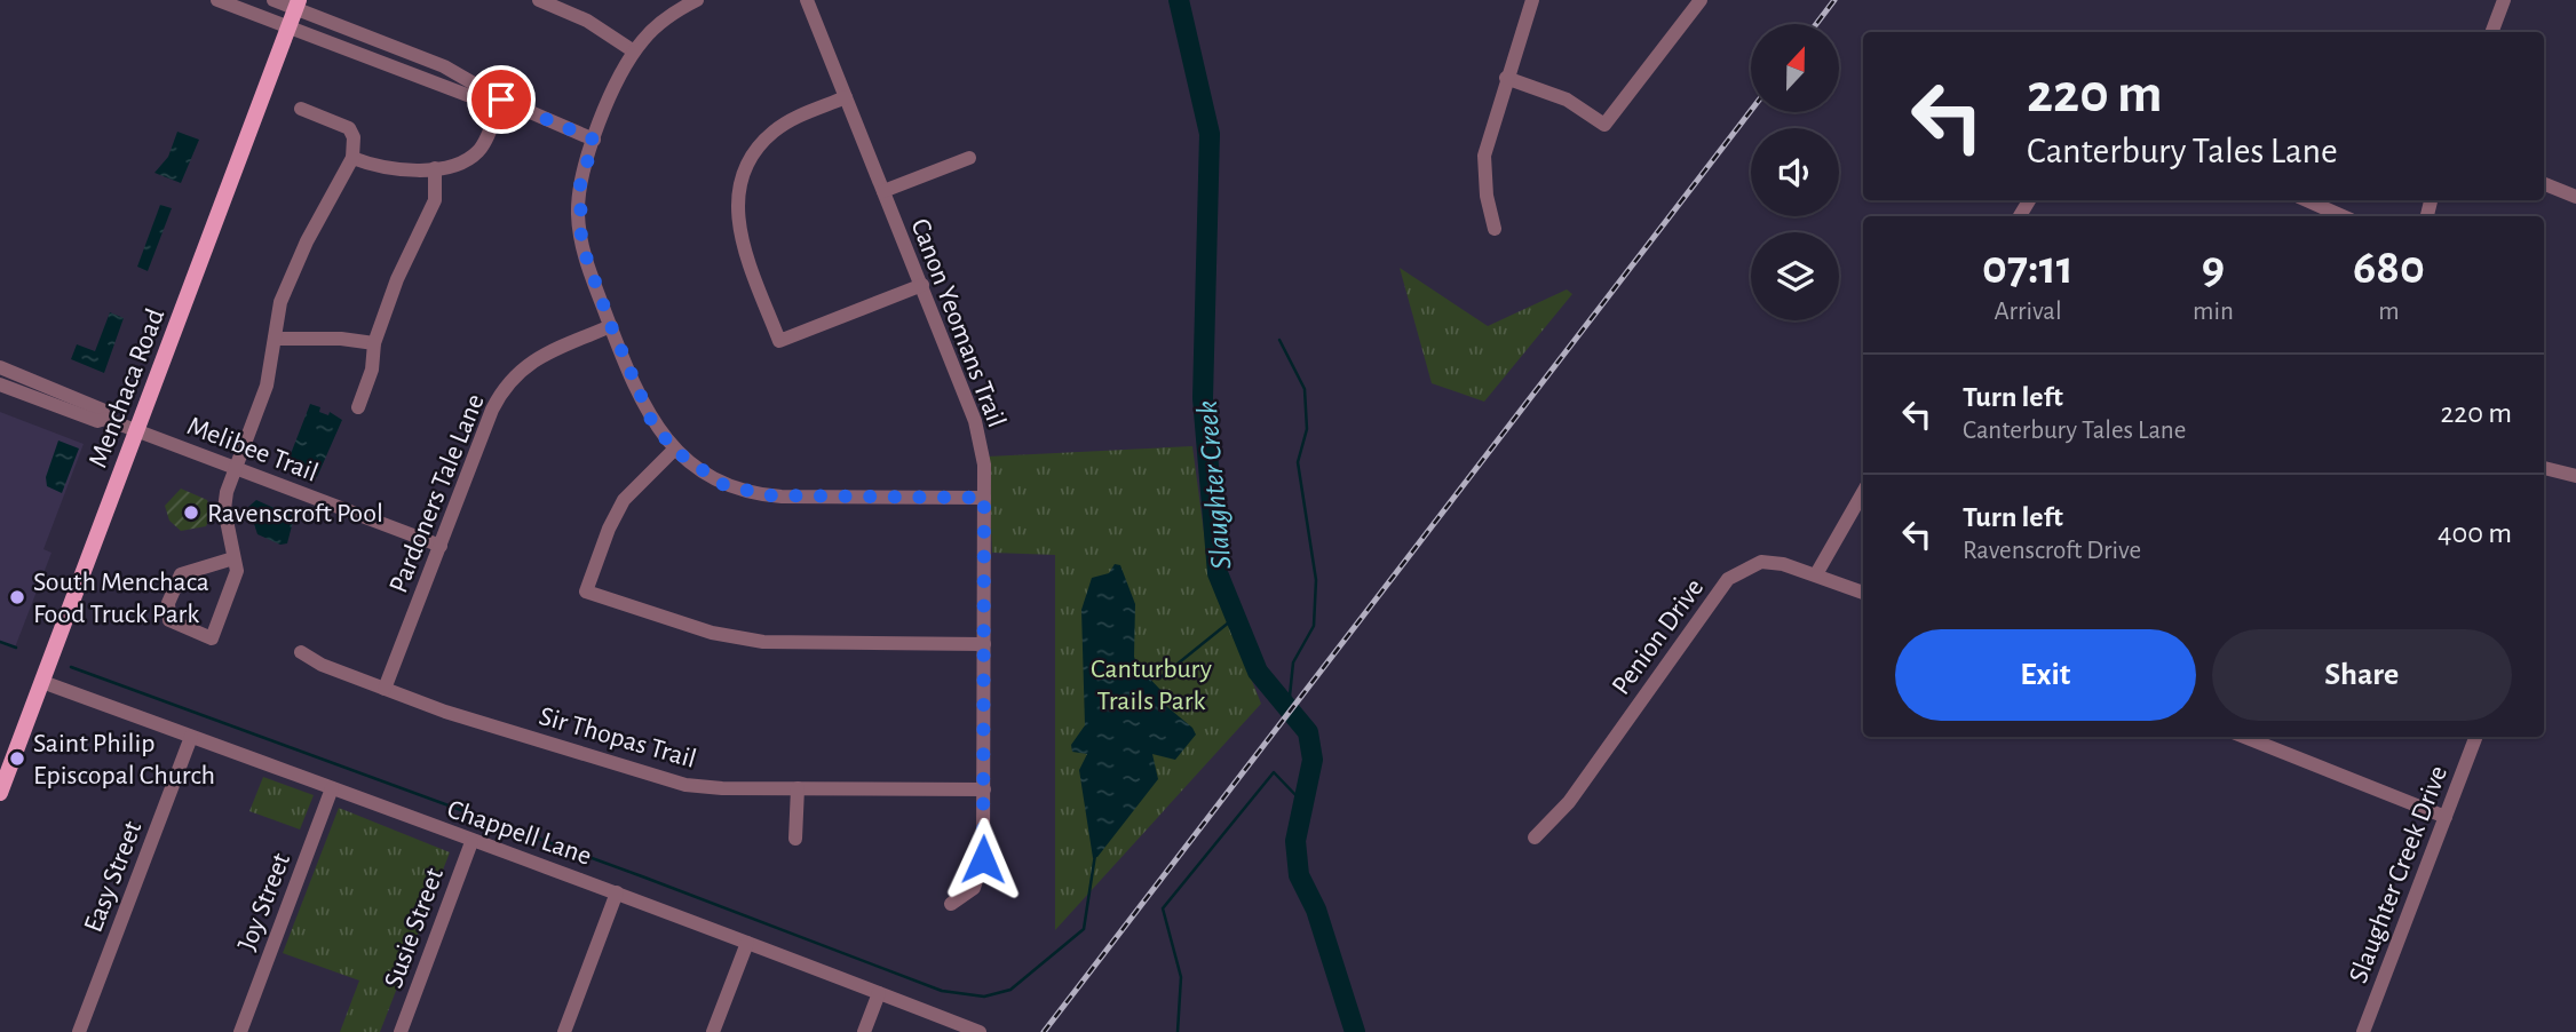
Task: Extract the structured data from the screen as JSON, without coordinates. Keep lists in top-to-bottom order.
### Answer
{
  "streets": {
    "main road": ["Menchaca Road"],
    "street": [
      "Canon Yeomans Trail",
      "Melibee Trail",
      "Pardoners Tale Lane",
      "Penion Drive",
      "Sir Thopas Trail",
      "Chappell Lane",
      "Slaughter Creek Drive",
      "Easy Street",
      "Joy Street",
      "Susie Street"
    ]
  },
  "crossings": [
    ["Canon Yeomans Trail", "Sir Thopas Trail"],
    ["Menchaca Road", "Melibee Trail"],
    ["Menchaca Road", "Chappell Lane"],
    ["Melibee Trail", "Pardoners Tale Lane"],
    ["Pardoners Tale Lane", "Sir Thopas Trail"],
    ["Chappell Lane", "Easy Street"],
    ["Chappell Lane", "Joy Street"],
    ["Chappell Lane", "Susie Street"]
  ],
  "water": ["Slaughter Creek"],
  "parks": ["Canturbury Trails Park"],
  "places": ["Ravenscroft Pool", "South Menchaca Food Truck Park", "Saint Philip Episcopal Church"],
  "north": "top",
  "page": {
    "turn": ["220 m", "Canterbury Tales Lane"],
    "eta": [
      "07:11",
      "Arrival",
      "9",
      "min",
      "680",
      "m"
    ],
    "list": [
      {
        "name": "Turn left",
        "note": "Canterbury Tales Lane",
        "value": "220 m"
      },
      {
        "name": "Turn left",
        "note": "Ravenscroft Drive",
        "value": "400 m"
      }
    ],
    "buttons": ["Exit", "Share"]
  }
}
